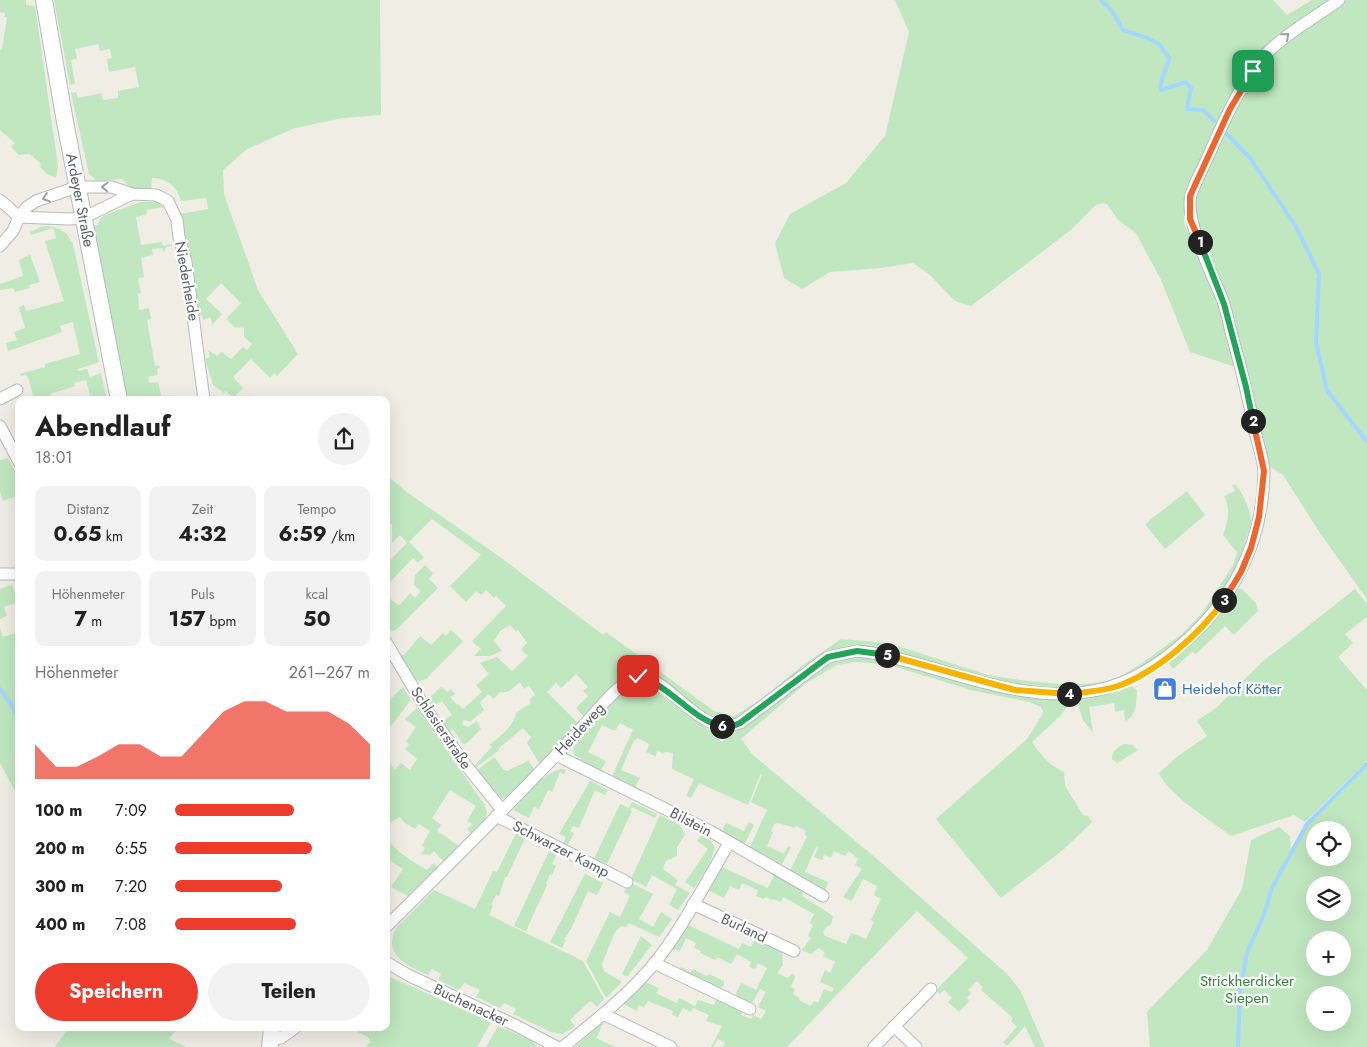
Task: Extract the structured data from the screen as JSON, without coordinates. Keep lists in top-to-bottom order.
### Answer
{
  "streets": {
    "main road": ["Ardeyer Straße"],
    "street": [
      "Niederheide",
      "Schlesierstraße",
      "Heideweg",
      "Bilstein",
      "Schwarzer Kamp",
      "Burland",
      "Buchenacker"
    ]
  },
  "crossings": [
    ["Ardeyer Straße", "Niederheide"],
    ["Schlesierstraße", "Heideweg"],
    ["Schlesierstraße", "Schwarzer Kamp"],
    ["Heideweg", "Bilstein"],
    ["Heideweg", "Schwarzer Kamp"]
  ],
  "parks": ["Strickherdicker Siepen"],
  "places": {
    "shop": ["Heidehof Kötter"]
  },
  "page": {
    "pins": [
      "1",
      "2",
      "3",
      "5",
      "4",
      "6"
    ],
    "heading": ["Abendlauf", "18:01"],
    "stats": [
      ["Distanz", "0.65 km"],
      ["Zeit", "4:32"],
      ["Tempo", "6:59 /km"],
      ["Höhenmeter", "7 m"],
      ["Puls", "157 bpm"],
      ["kcal", "50"]
    ],
    "chart": ["Höhenmeter", "261–267 m"],
    "list": [
      {
        "name": "100 m",
        "note": "7:09"
      },
      {
        "name": "200 m",
        "note": "6:55"
      },
      {
        "name": "300 m",
        "note": "7:20"
      },
      {
        "name": "400 m",
        "note": "7:08"
      }
    ],
    "map_buttons": ["+", "−"],
    "buttons": ["Speichern", "Teilen"]
  }
}
